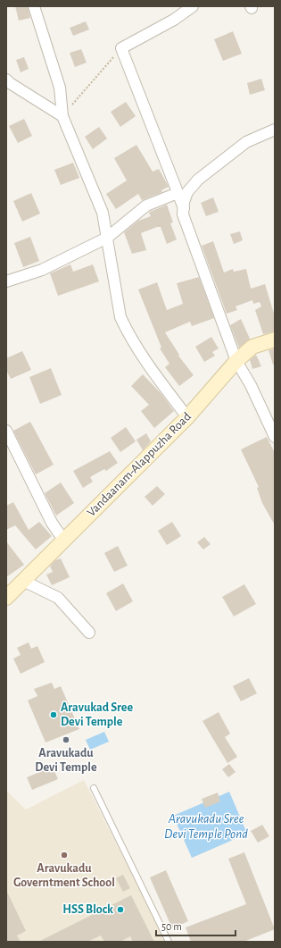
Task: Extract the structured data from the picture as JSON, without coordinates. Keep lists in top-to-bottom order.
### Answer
{
  "streets": {
    "main road": ["Vandaanam-Alappuzha Road"]
  },
  "water": ["Aravukadu Sree Devi Temple Pond"],
  "places": [
    "Aravukad Sree Devi Temple",
    "Aravukadu Devi Temple",
    "Aravukadu Governtment School",
    "HSS Block"
  ],
  "scale_bar": "50 m"
}
